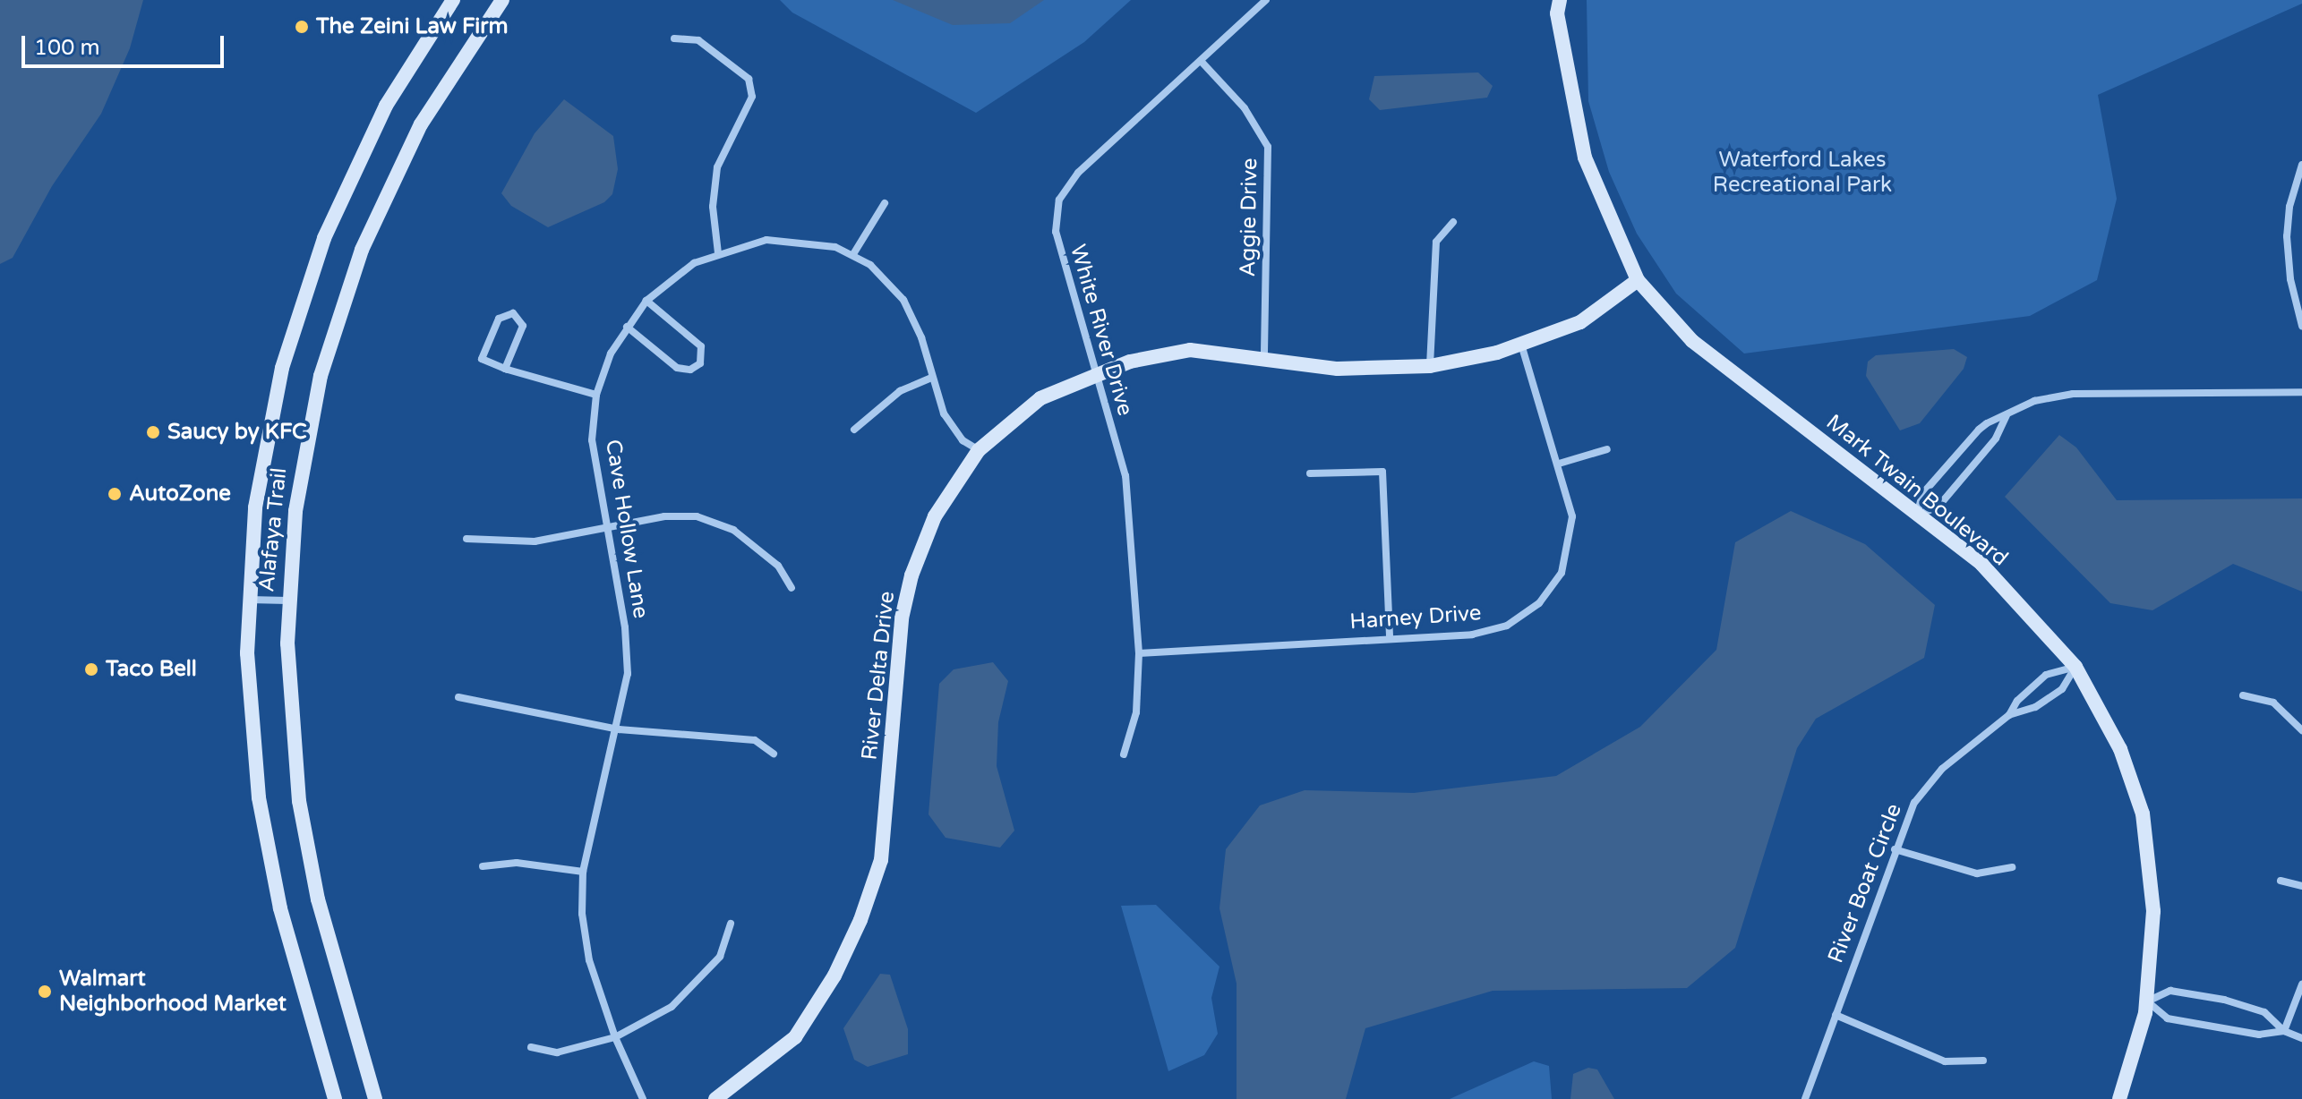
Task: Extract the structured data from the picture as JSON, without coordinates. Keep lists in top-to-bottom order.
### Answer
{
  "streets": {
    "street": [
      "Aggie Drive",
      "White River Drive",
      "Mark Twain Boulevard",
      "Cave Hollow Lane",
      "Alafaya Trail",
      "Harney Drive",
      "River Delta Drive",
      "River Boat Circle"
    ]
  },
  "crossings": [
    ["Aggie Drive", "White River Drive"],
    ["Aggie Drive", "River Delta Drive"],
    ["White River Drive", "Harney Drive"],
    ["White River Drive", "River Delta Drive"],
    ["Mark Twain Boulevard", "River Delta Drive"],
    ["Mark Twain Boulevard", "River Boat Circle"],
    ["Cave Hollow Lane", "River Delta Drive"],
    ["Harney Drive", "River Delta Drive"]
  ],
  "parks": ["Waterford Lakes Recreational Park"],
  "places": [
    "The Zeini Law Firm",
    "Saucy by KFC",
    "AutoZone",
    "Taco Bell",
    "Walmart Neighborhood Market"
  ],
  "scale_bar": "100 m"
}
